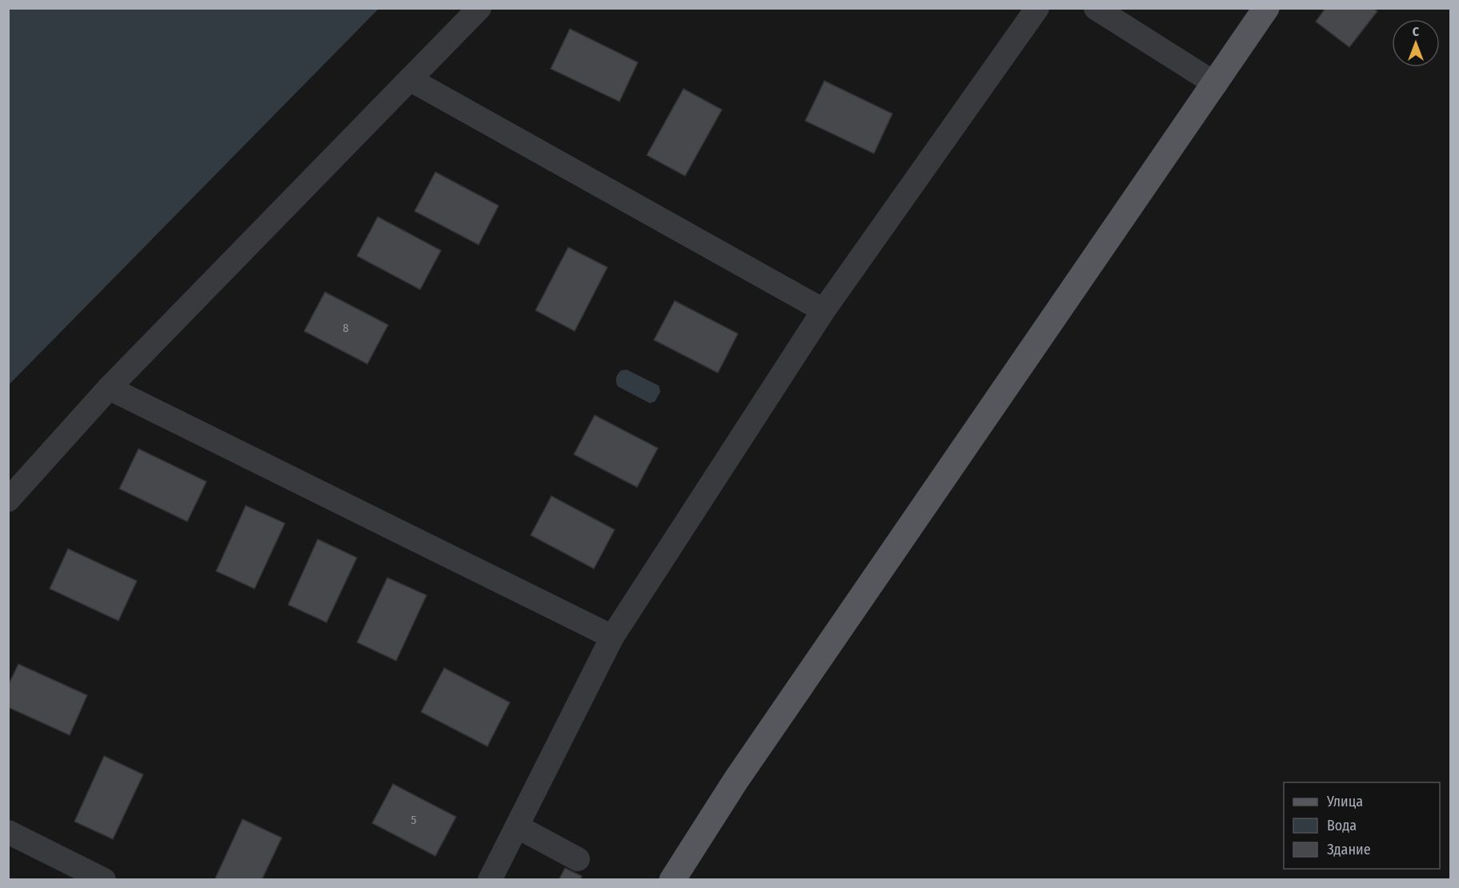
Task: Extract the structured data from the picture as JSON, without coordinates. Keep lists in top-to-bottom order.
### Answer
{
  "house_numbers": ["8", "5"],
  "legend": ["Улица", "Вода", "Здание"],
  "north": "top"
}
